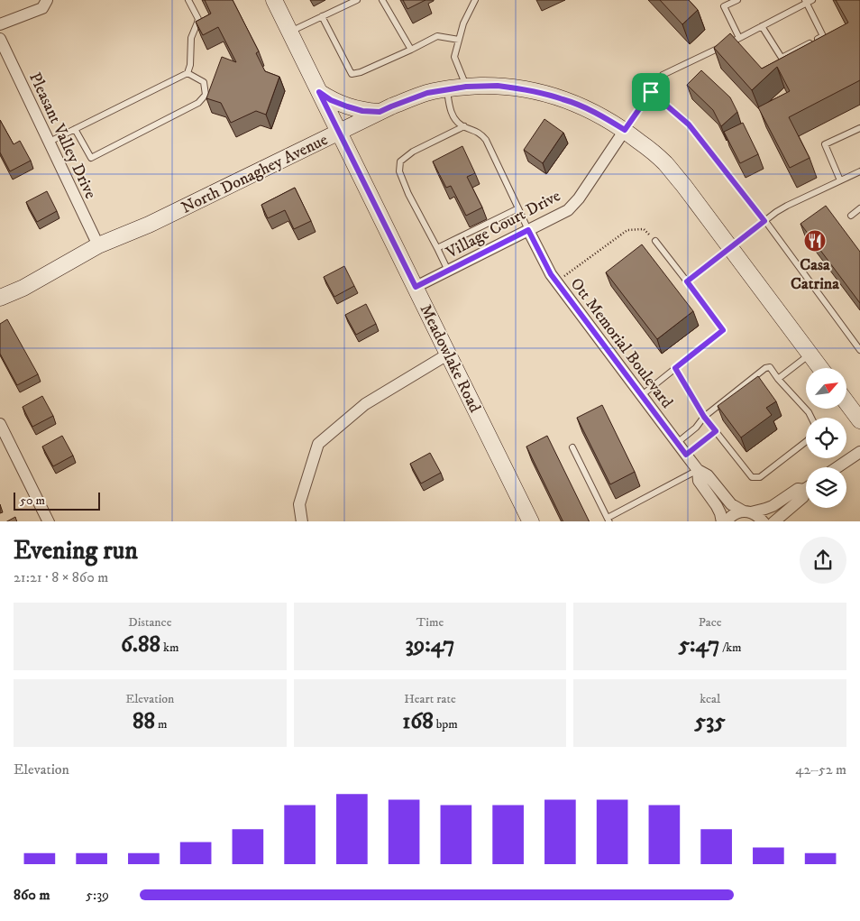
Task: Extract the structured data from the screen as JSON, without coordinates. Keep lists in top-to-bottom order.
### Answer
{
  "streets": {
    "street": [
      "Pleasant Valley Drive",
      "North Donaghey Avenue",
      "Village Court Drive",
      "Ott Memorial Boulevard",
      "Meadowlake Road"
    ]
  },
  "crossings": [
    ["Pleasant Valley Drive", "North Donaghey Avenue"],
    ["North Donaghey Avenue", "Village Court Drive"],
    ["North Donaghey Avenue", "Meadowlake Road"],
    ["Village Court Drive", "Ott Memorial Boulevard"],
    ["Village Court Drive", "Meadowlake Road"]
  ],
  "places": {
    "restaurant": ["Casa Catrina"]
  },
  "scale_bar": "50 m",
  "north": "top right",
  "page": {
    "scale": "50 m",
    "heading": ["Evening run", "21:21 · 8 × 860 m"],
    "stats": [
      ["Distance", "6.88 km"],
      ["Time", "39:47"],
      ["Pace", "5:47 /km"],
      ["Elevation", "88 m"],
      ["Heart rate", "168 bpm"],
      ["kcal", "535"]
    ],
    "chart": ["Elevation", "42–52 m"],
    "list": [
      {
        "name": "860 m",
        "note": "5:39"
      }
    ]
  }
}
